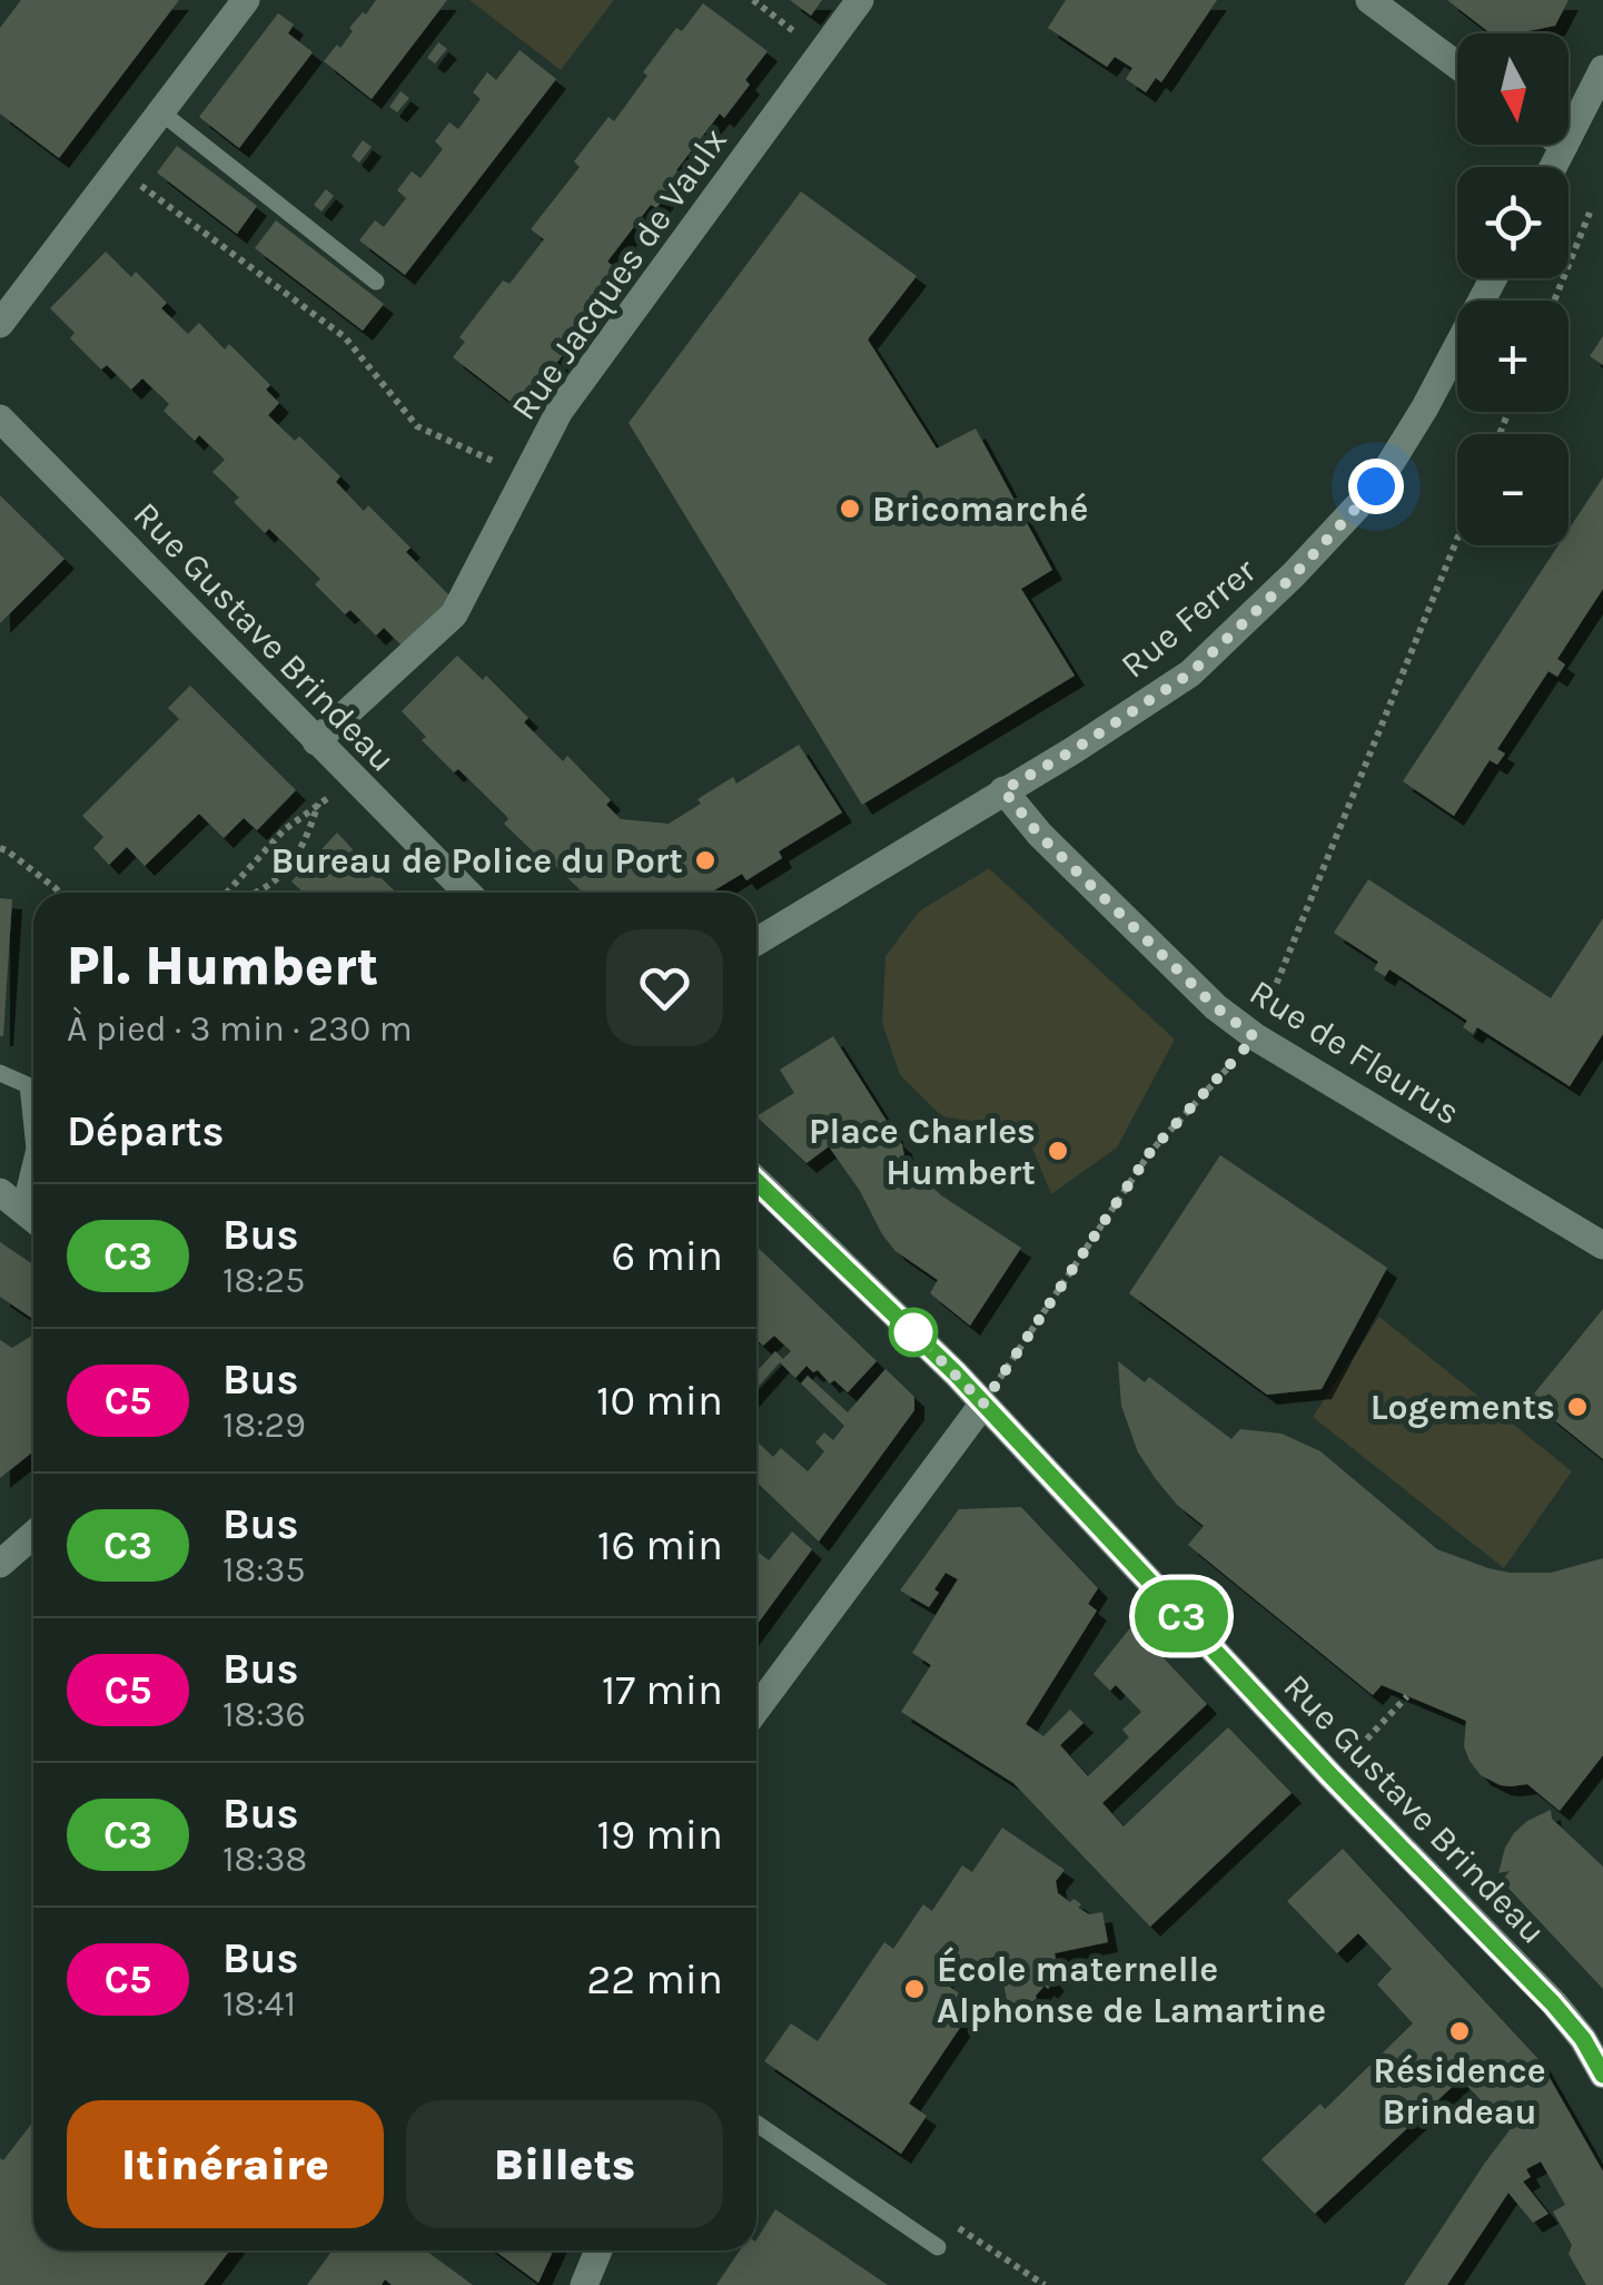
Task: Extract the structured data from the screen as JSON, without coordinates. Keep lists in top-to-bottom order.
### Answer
{
  "streets": {
    "street": [
      "Rue Jacques de Vaulx",
      "Rue Ferrer",
      "Rue Gustave Brindeau",
      "Rue de Fleurus"
    ]
  },
  "crossings": [
    ["Rue Jacques de Vaulx", "Rue Gustave Brindeau"],
    ["Rue Ferrer", "Rue de Fleurus"]
  ],
  "places": [
    "Bricomarché",
    "Bureau de Police du Port",
    "Place Charles Humbert",
    "Logements",
    "École maternelle Alphonse de Lamartine",
    "Résidence Brindeau"
  ],
  "lines": ["bus line C3"],
  "north": "bottom",
  "page": {
    "on_map": "C3",
    "map_buttons": ["+", "−"],
    "heading": [
      ["Pl. Humbert", "À pied · 3 min · 230 m"],
      "Départs"
    ],
    "list": [
      {
        "mark": "C3",
        "name": "Bus",
        "note": "18:25",
        "value": "6 min"
      },
      {
        "mark": "C5",
        "name": "Bus",
        "note": "18:29",
        "value": "10 min"
      },
      {
        "mark": "C3",
        "name": "Bus",
        "note": "18:35",
        "value": "16 min"
      },
      {
        "mark": "C5",
        "name": "Bus",
        "note": "18:36",
        "value": "17 min"
      },
      {
        "mark": "C3",
        "name": "Bus",
        "note": "18:38",
        "value": "19 min"
      },
      {
        "mark": "C5",
        "name": "Bus",
        "note": "18:41",
        "value": "22 min"
      }
    ],
    "buttons": ["Itinéraire", "Billets"]
  }
}
